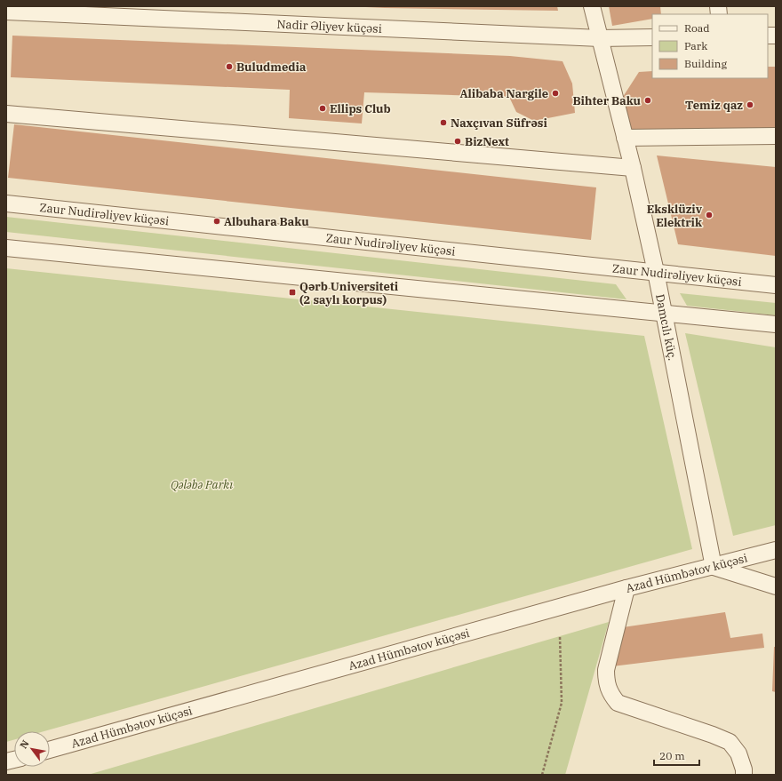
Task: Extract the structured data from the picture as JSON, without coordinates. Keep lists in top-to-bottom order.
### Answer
{
  "streets": {
    "street": [
      "Nadir Əliyev küçəsi",
      "Zaur Nudirəliyev küçəsi",
      "Damcılı küç.",
      "Azad Hümbətov küçəsi"
    ]
  },
  "crossings": [
    ["Nadir Əliyev küçəsi", "Damcılı küç."],
    ["Zaur Nudirəliyev küçəsi", "Damcılı küç."],
    ["Damcılı küç.", "Azad Hümbətov küçəsi"]
  ],
  "parks": ["Qələbə Parkı"],
  "places": {
    "other": [
      "Buludmedia",
      "Alibaba Nargile",
      "Bihter Baku",
      "Temiz qaz",
      "Ellips Club",
      "Naxçıvan Süfrəsi",
      "BizNext",
      "Eksklüziv Elektrik",
      "Albuhara Baku"
    ],
    "transit": ["Qərb Universiteti (2 saylı korpus)"]
  },
  "legend": ["Road", "Park", "Building"],
  "scale_bar": "20 m",
  "north": "top left"
}
